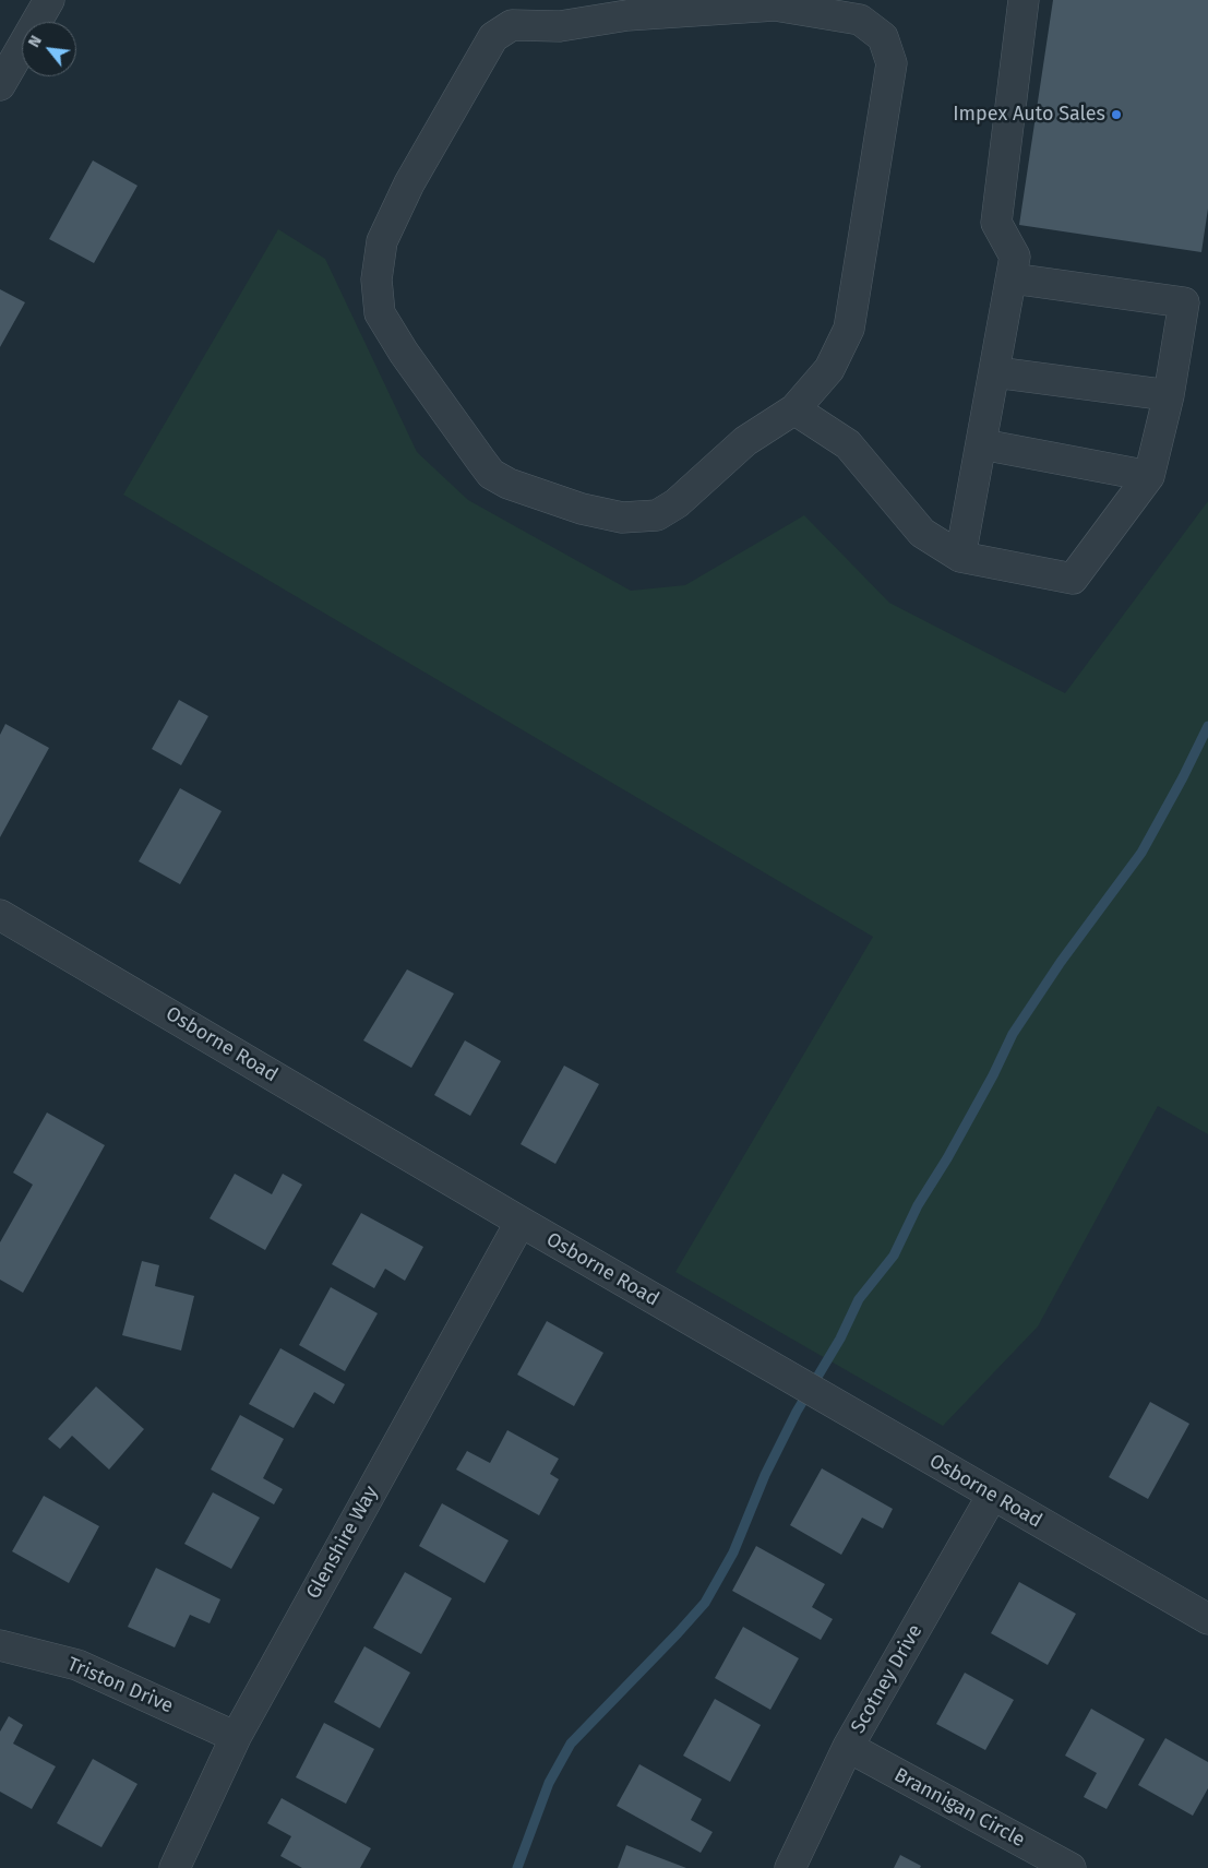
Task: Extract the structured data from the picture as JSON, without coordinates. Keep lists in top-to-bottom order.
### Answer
{
  "streets": {
    "street": [
      "Osborne Road",
      "Glenshire Way",
      "Scotney Drive",
      "Triston Drive",
      "Brannigan Circle"
    ]
  },
  "crossings": [
    ["Osborne Road", "Glenshire Way"],
    ["Osborne Road", "Scotney Drive"],
    ["Glenshire Way", "Triston Drive"],
    ["Scotney Drive", "Brannigan Circle"]
  ],
  "places": ["Impex Auto Sales"],
  "north": "top left"
}
